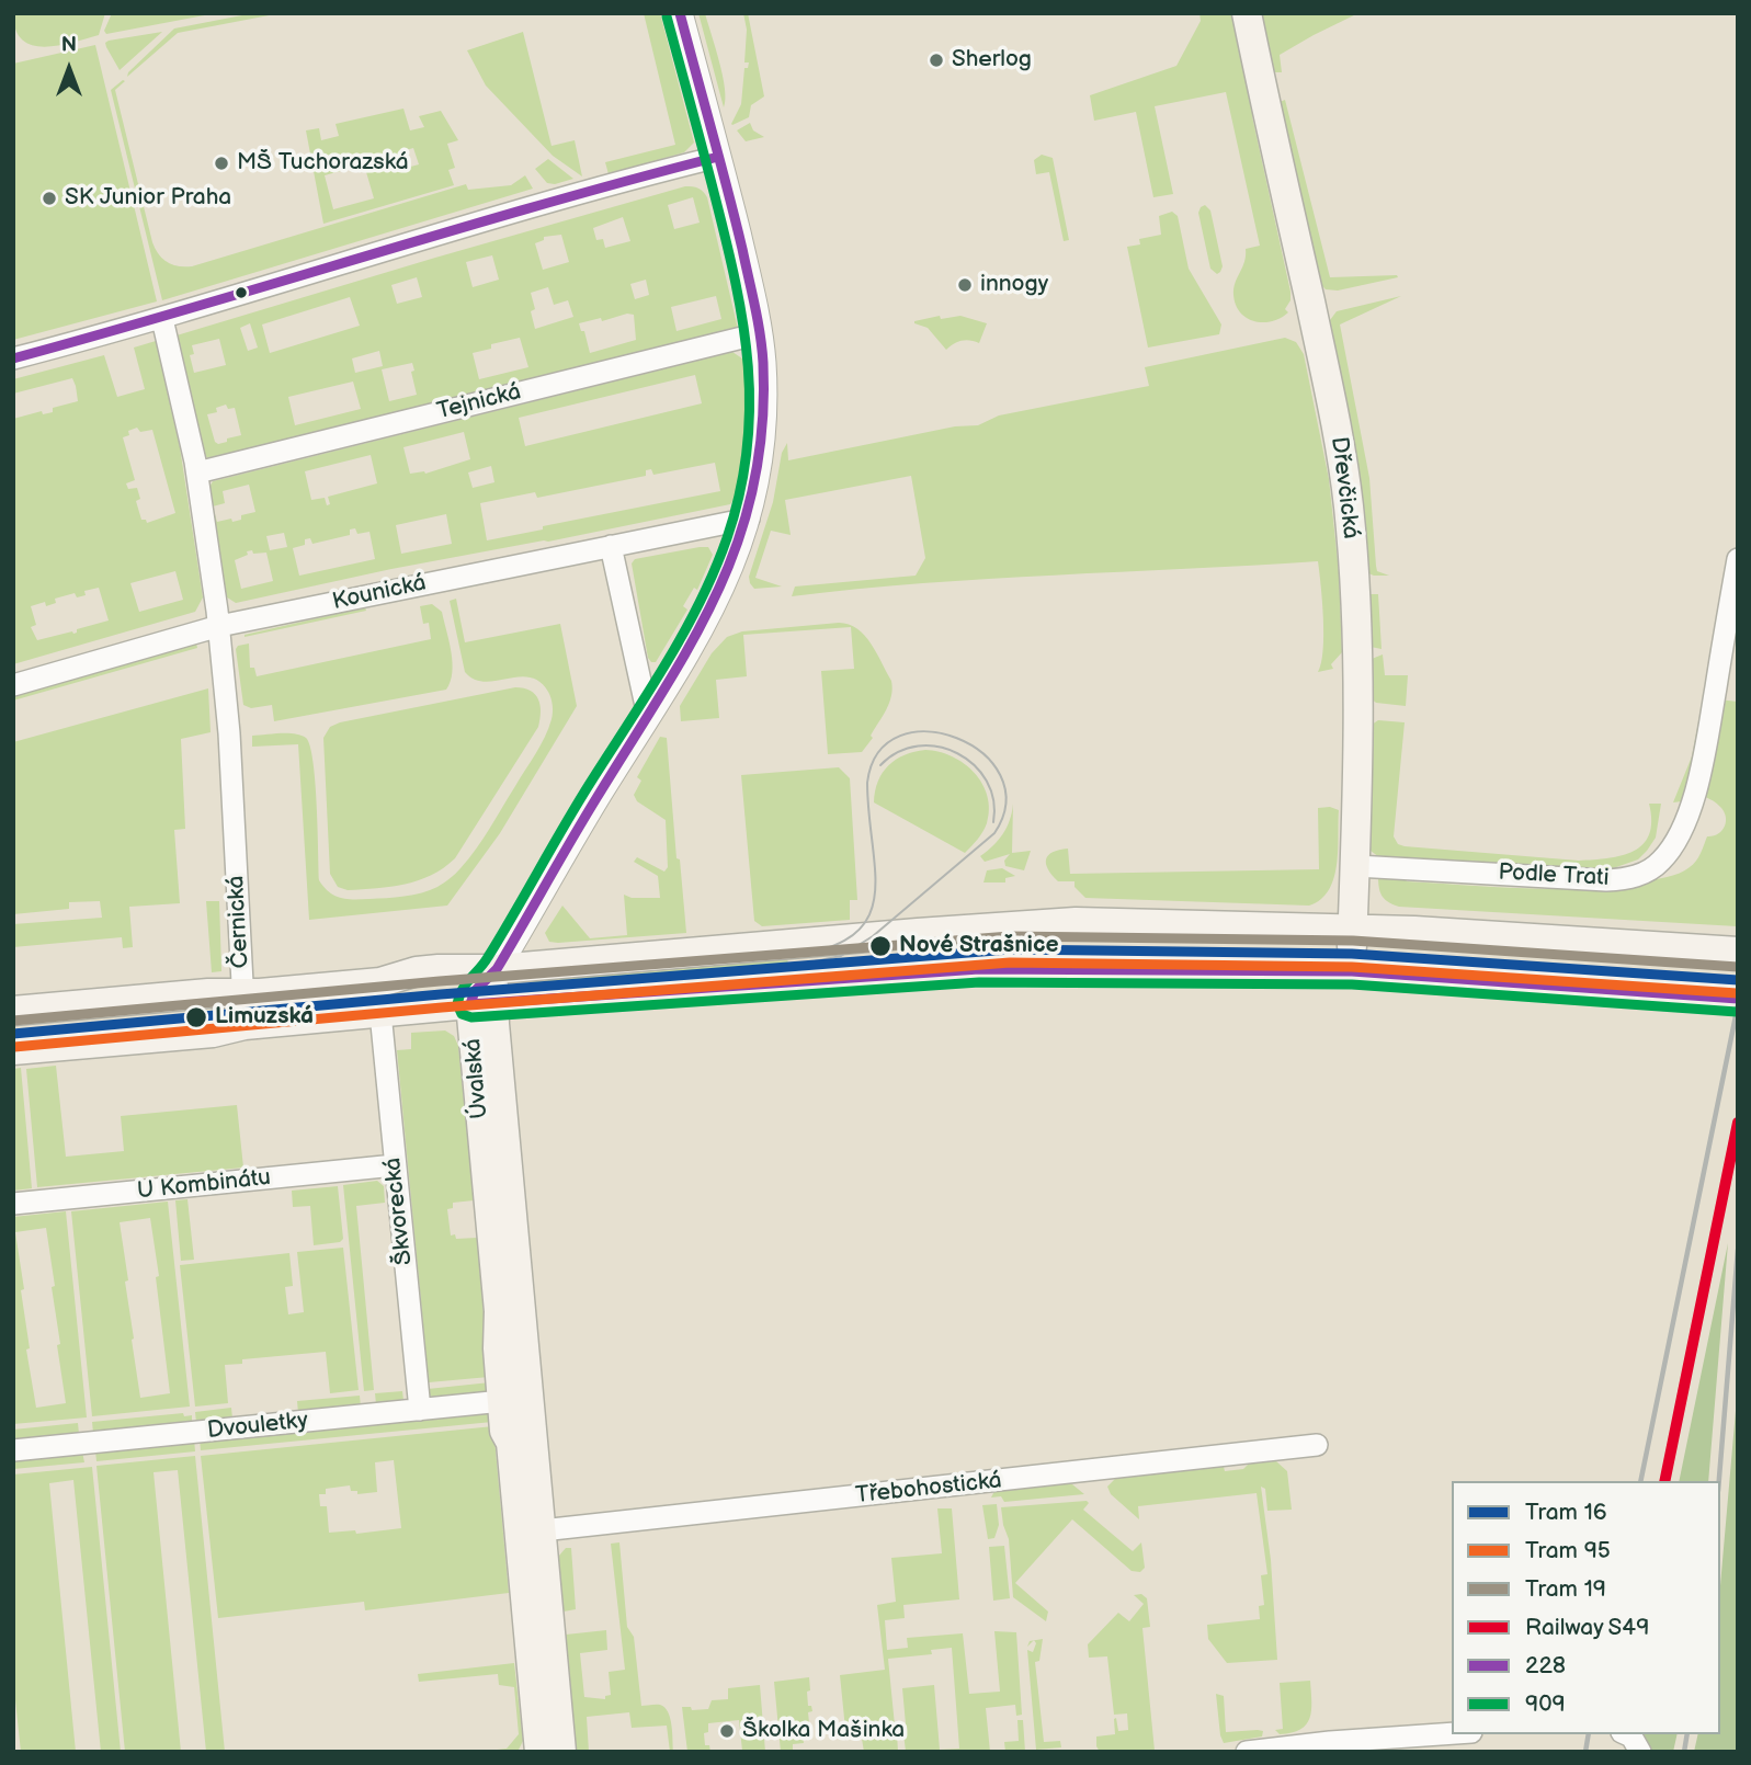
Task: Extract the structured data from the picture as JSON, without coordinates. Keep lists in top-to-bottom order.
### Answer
{
  "streets": {
    "main road": ["Dřevčická", "Úvalská"],
    "street": [
      "Tejnická",
      "Kounická",
      "Podle Trati",
      "Černická",
      "U Kombinátu",
      "Škvorecká",
      "Dvouletky",
      "Třebohostická"
    ]
  },
  "crossings": [
    ["Tejnická", "Černická"],
    ["Dřevčická", "Podle Trati"],
    ["Kounická", "Černická"],
    ["Úvalská", "Dvouletky"],
    ["Úvalská", "Třebohostická"],
    ["U Kombinátu", "Škvorecká"],
    ["Škvorecká", "Dvouletky"]
  ],
  "places": [
    "Sherlog",
    "MŠ Tuchorazská",
    "SK Junior Praha",
    "innogy",
    "Nové Strašnice",
    "Limuzská",
    "Školka Mašinka"
  ],
  "lines": [
    "transit line 228",
    "transit line 909",
    "tram line 19",
    "tram line 16",
    "tram line 95",
    "rail line S49"
  ],
  "legend": [
    "Tram 16",
    "Tram 95",
    "Tram 19",
    "Railway S49",
    "228",
    "909"
  ],
  "north": "top"
}
